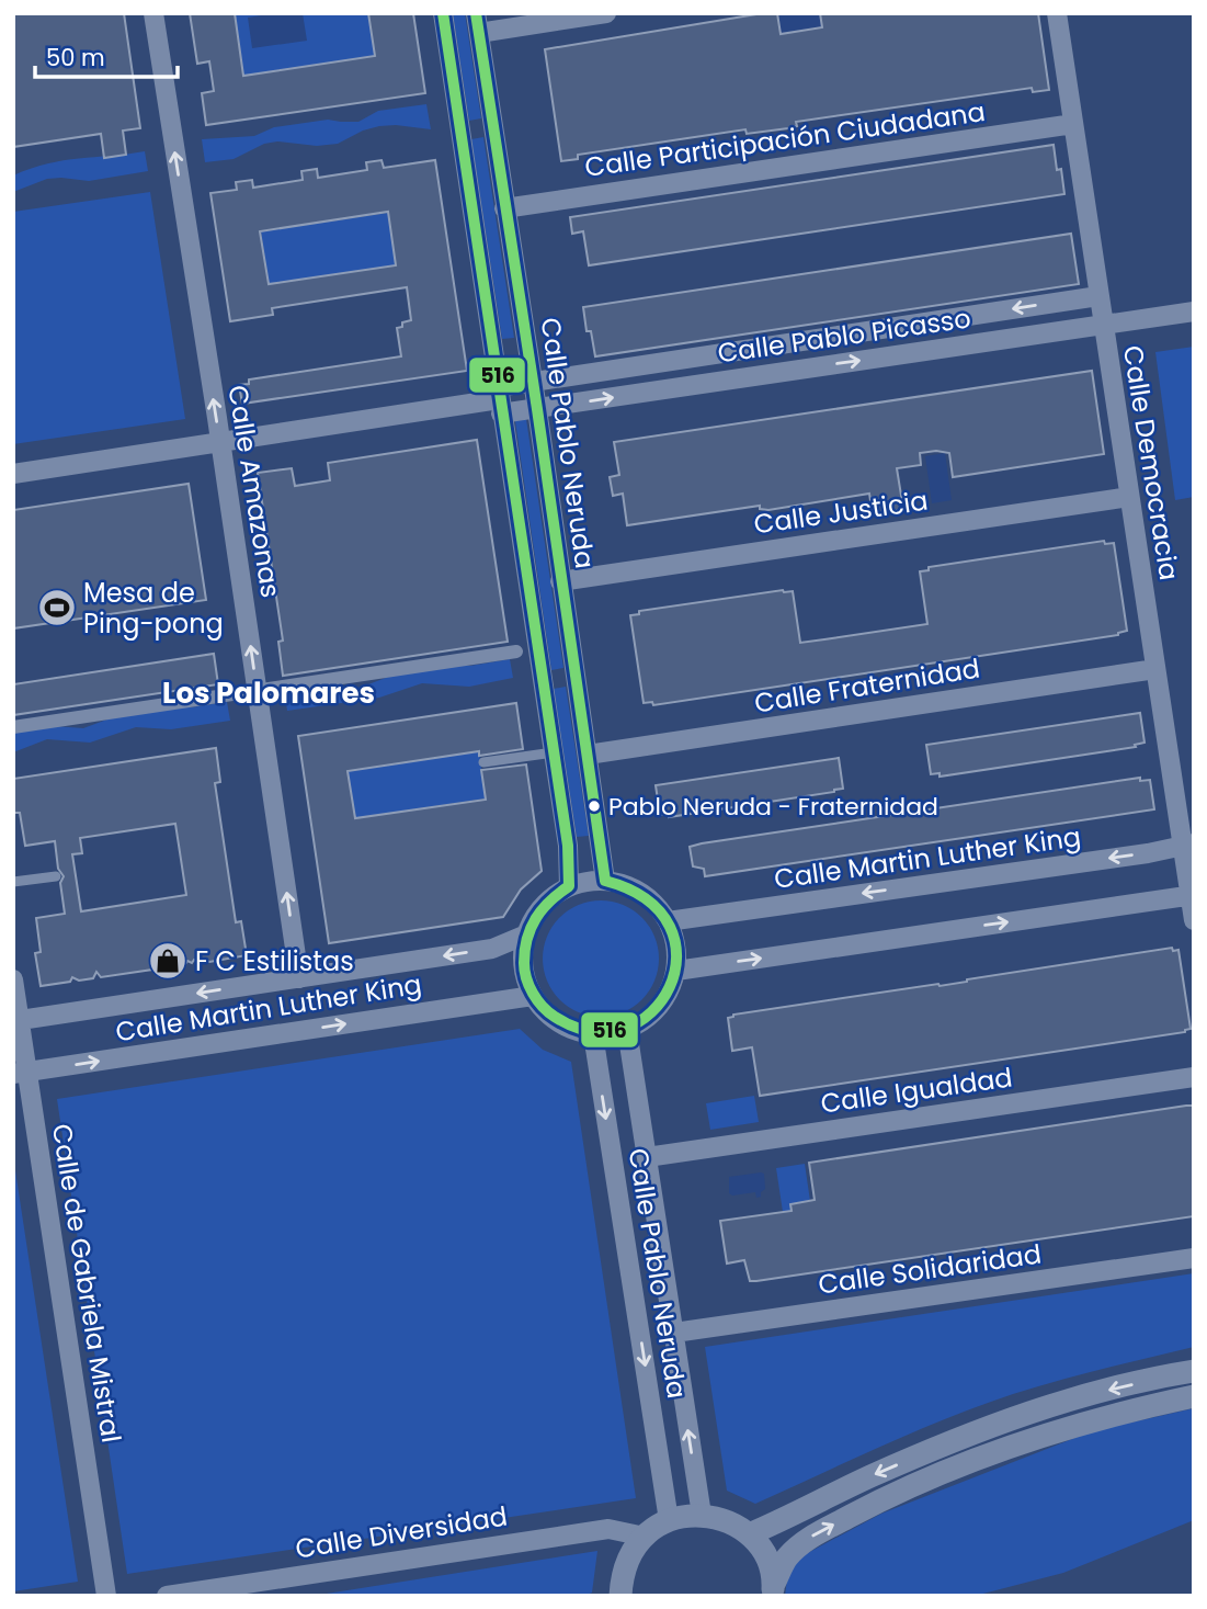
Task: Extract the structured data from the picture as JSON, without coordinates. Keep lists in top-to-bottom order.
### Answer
{
  "streets": {
    "street": [
      "Calle Participación Ciudadana",
      "Calle Pablo Picasso",
      "Calle Pablo Neruda",
      "Calle Democracia",
      "Calle Amazonas",
      "Calle Justicia",
      "Calle Fraternidad",
      "Calle Martin Luther King",
      "Calle Igualdad",
      "Calle Solidaridad",
      "Calle de Gabriela Mistral",
      "Calle Diversidad"
    ]
  },
  "crossings": [
    ["Calle Participación Ciudadana", "Calle Pablo Neruda"],
    ["Calle Participación Ciudadana", "Calle Democracia"],
    ["Calle Pablo Picasso", "Calle Pablo Neruda"],
    ["Calle Pablo Picasso", "Calle Democracia"],
    ["Calle Pablo Picasso", "Calle Amazonas"],
    ["Calle Pablo Neruda", "Calle Justicia"],
    ["Calle Pablo Neruda", "Calle Fraternidad"],
    ["Calle Pablo Neruda", "Calle Martin Luther King"],
    ["Calle Pablo Neruda", "Calle Igualdad"],
    ["Calle Pablo Neruda", "Calle Solidaridad"],
    ["Calle Democracia", "Calle Justicia"],
    ["Calle Democracia", "Calle Fraternidad"],
    ["Calle Democracia", "Calle Martin Luther King"],
    ["Calle Amazonas", "Calle Martin Luther King"],
    ["Calle Martin Luther King", "Calle de Gabriela Mistral"]
  ],
  "one_way": ["Calle Amazonas"],
  "districts": ["Los Palomares"],
  "places": {
    "sports": ["Mesa de Ping-pong"],
    "other": ["Pablo Neruda - Fraternidad"],
    "shop": ["F C Estilistas"]
  },
  "lines": ["transit line 516"],
  "scale_bar": "50 m"
}
